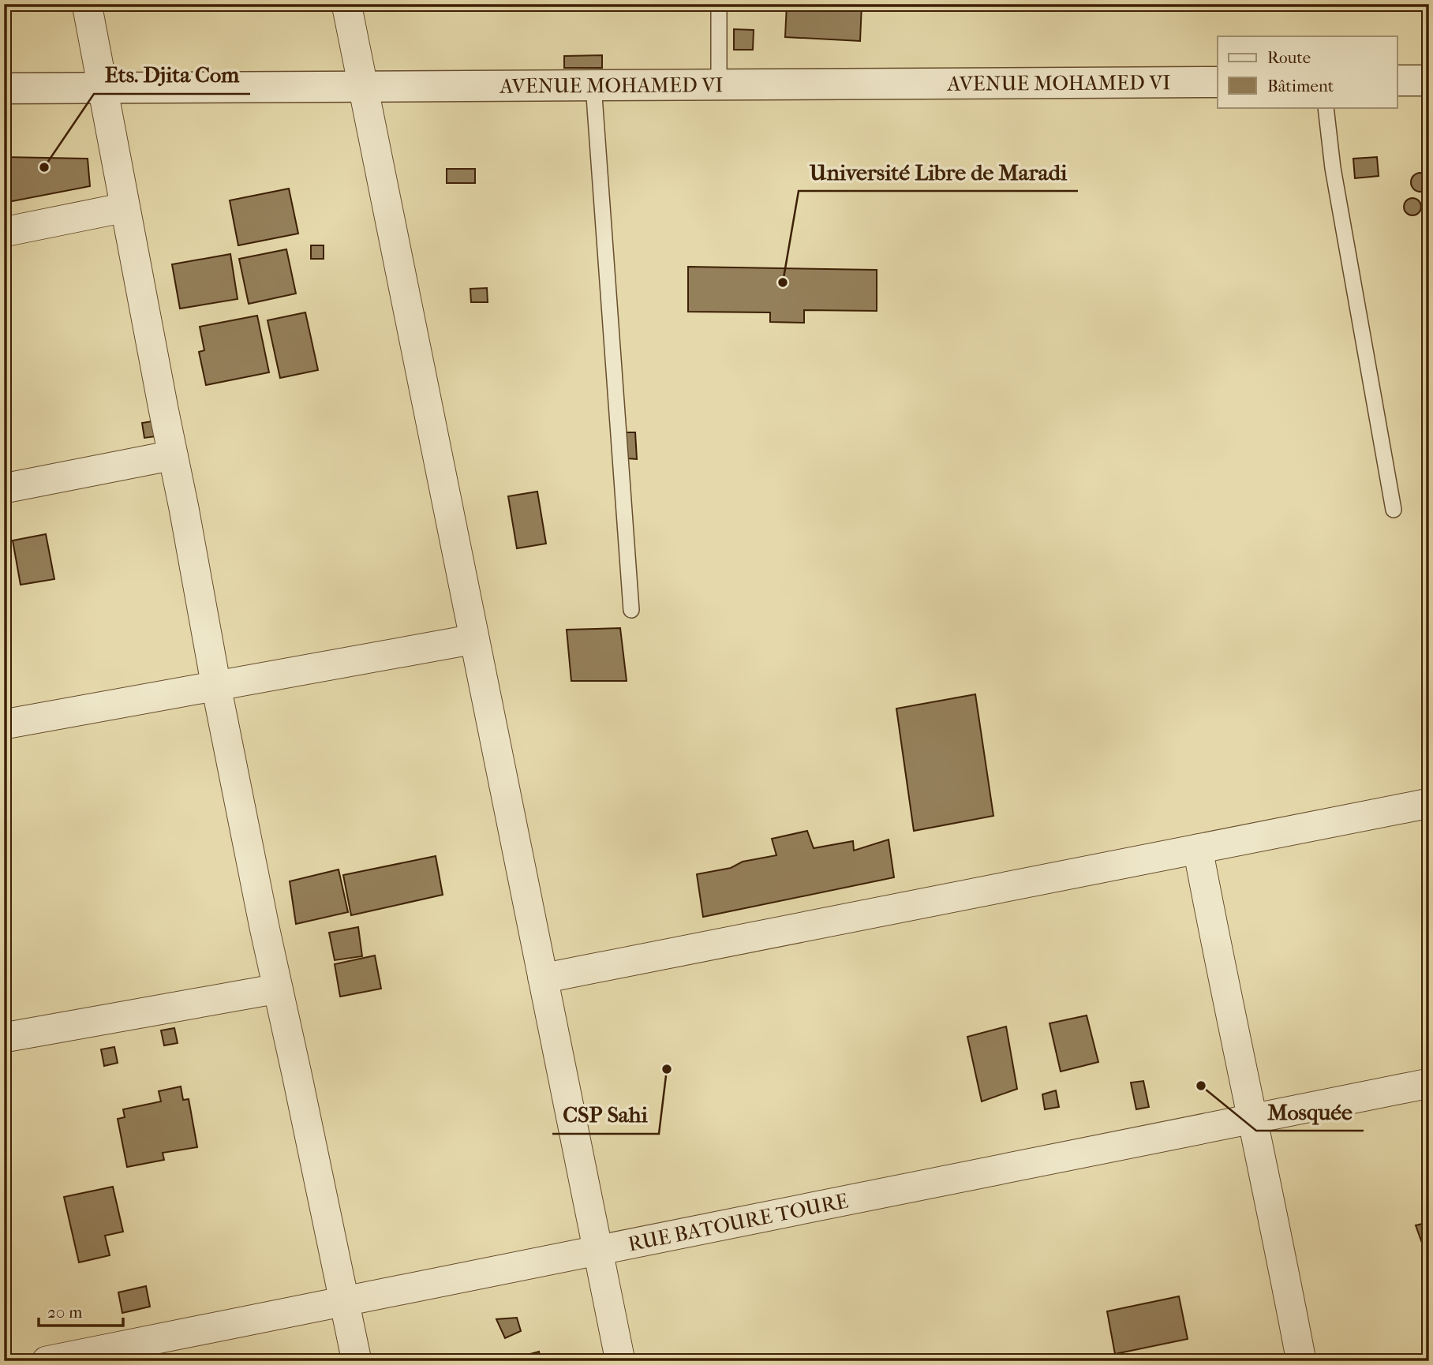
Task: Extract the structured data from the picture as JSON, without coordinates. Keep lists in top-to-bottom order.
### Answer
{
  "streets": {
    "street": ["AVENUE MOHAMED VI", "RUE BATOURE TOURE"]
  },
  "places": [
    "Ets. Djita Com",
    "Université Libre de Maradi",
    "CSP Sahi",
    "Mosquée"
  ],
  "legend": ["Route", "Bâtiment"],
  "scale_bar": "20 m"
}
